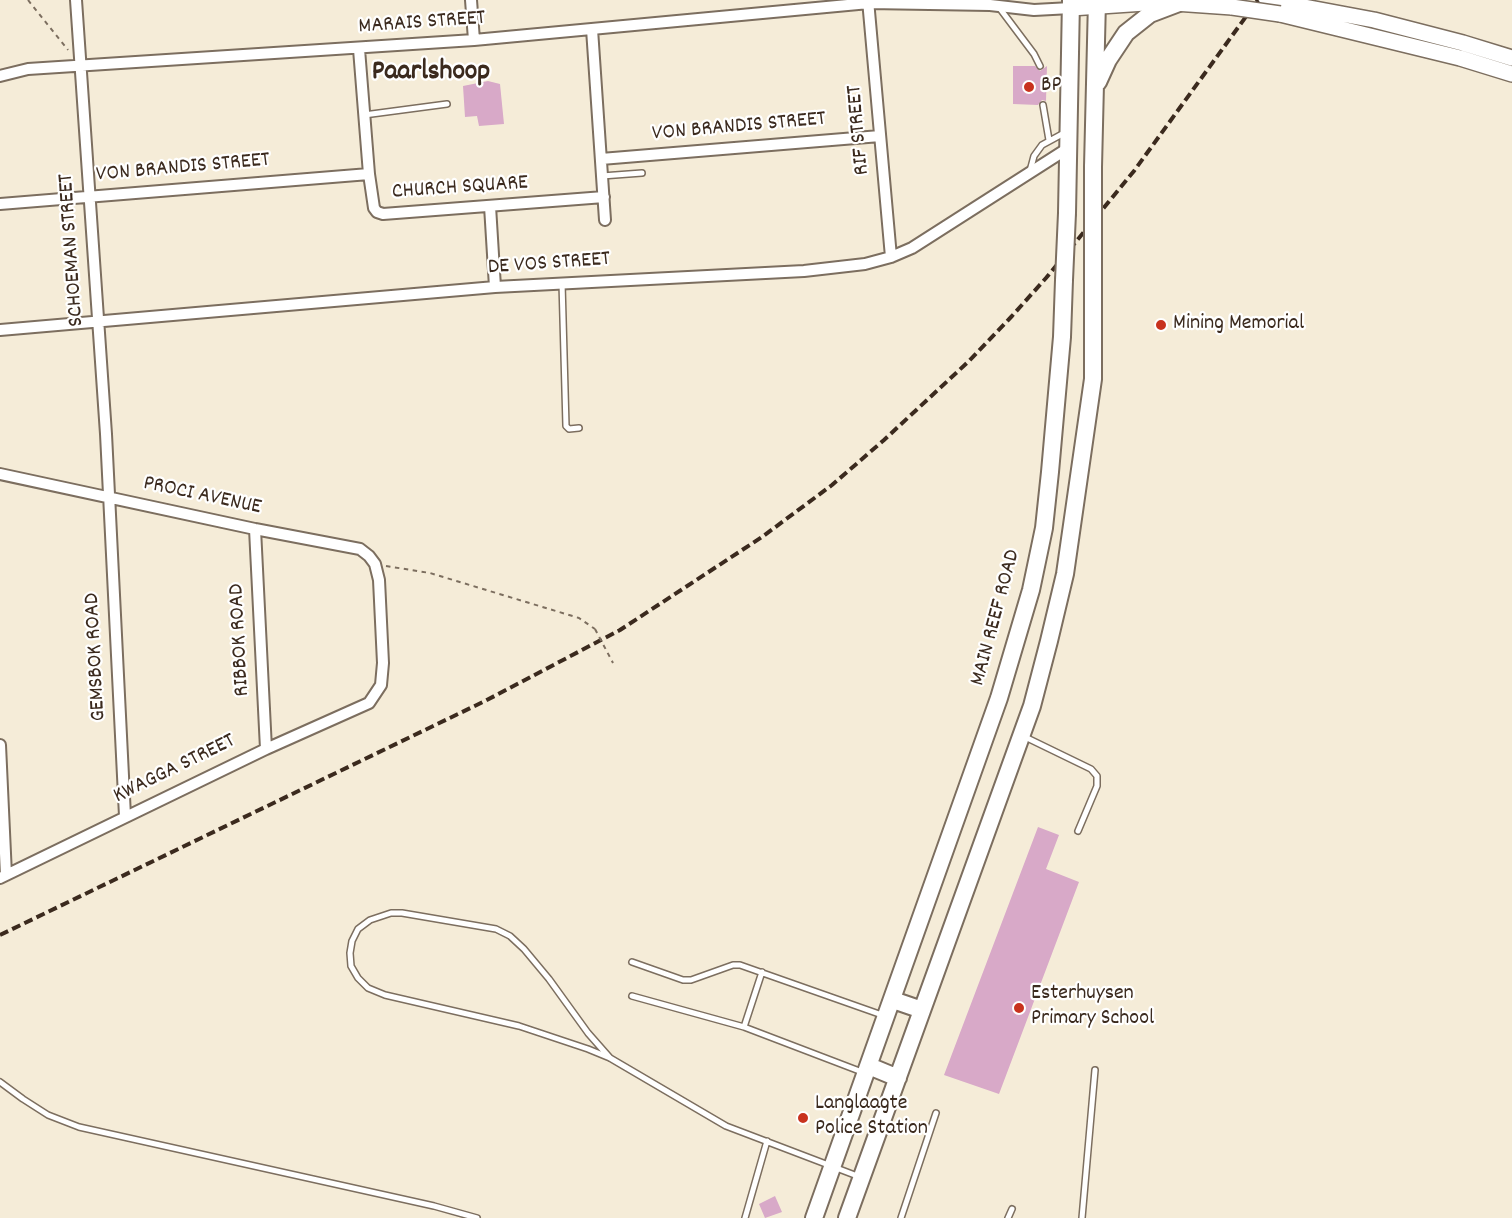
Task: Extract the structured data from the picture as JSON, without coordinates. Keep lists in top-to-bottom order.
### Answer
{
  "streets": {
    "main road": ["MAIN REEF ROAD"],
    "street": [
      "MARAIS STREET",
      "VON BRANDIS STREET",
      "RIF STREET",
      "CHURCH SQUARE",
      "SCHOEMAN STREET",
      "DE VOS STREET",
      "PROCI AVENUE",
      "RIBBOK ROAD",
      "GEMSBOK ROAD",
      "KWAGGA STREET"
    ]
  },
  "crossings": [
    ["MARAIS STREET", "RIF STREET"],
    ["MARAIS STREET", "CHURCH SQUARE"],
    ["MARAIS STREET", "SCHOEMAN STREET"],
    ["MARAIS STREET", "MAIN REEF ROAD"],
    ["VON BRANDIS STREET", "RIF STREET"],
    ["VON BRANDIS STREET", "CHURCH SQUARE"],
    ["VON BRANDIS STREET", "SCHOEMAN STREET"],
    ["RIF STREET", "DE VOS STREET"],
    ["SCHOEMAN STREET", "DE VOS STREET"],
    ["SCHOEMAN STREET", "PROCI AVENUE"],
    ["SCHOEMAN STREET", "GEMSBOK ROAD"],
    ["DE VOS STREET", "MAIN REEF ROAD"],
    ["PROCI AVENUE", "RIBBOK ROAD"],
    ["PROCI AVENUE", "GEMSBOK ROAD"],
    ["PROCI AVENUE", "KWAGGA STREET"],
    ["RIBBOK ROAD", "KWAGGA STREET"],
    ["GEMSBOK ROAD", "KWAGGA STREET"]
  ],
  "districts": ["Paarlshoop"],
  "places": [
    "BP",
    "Mining Memorial",
    "Esterhuysen Primary School",
    "Langlaagte Police Station"
  ]
}
